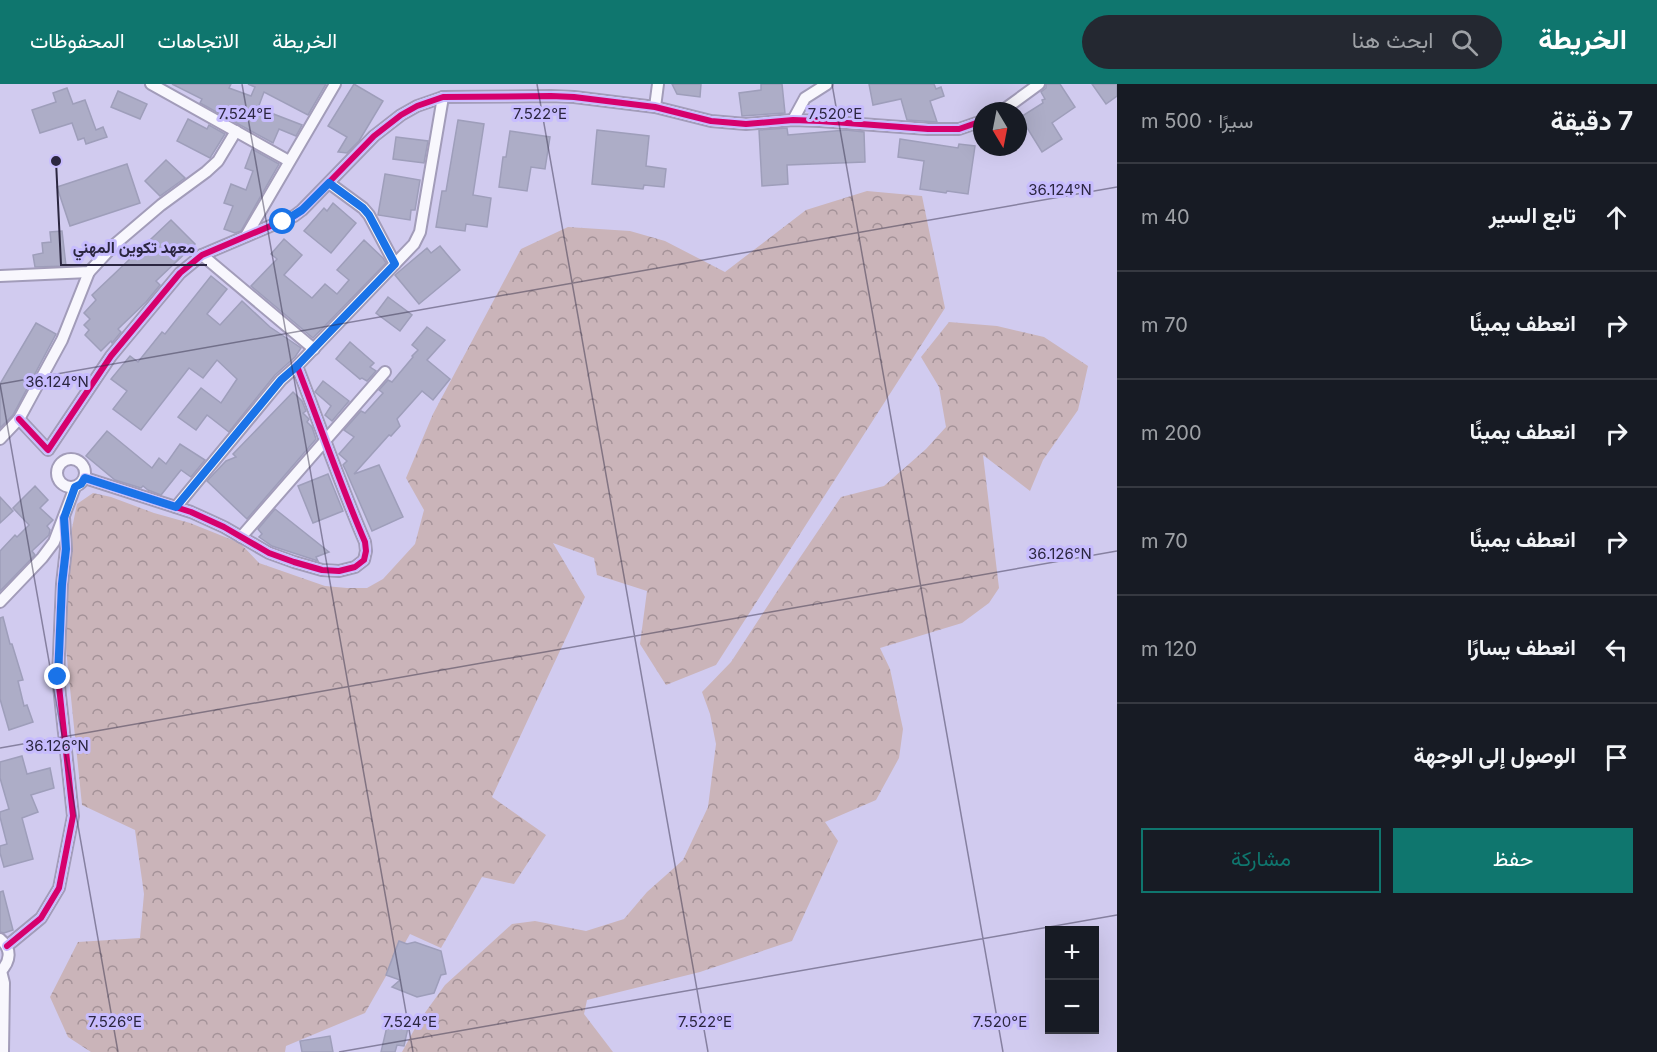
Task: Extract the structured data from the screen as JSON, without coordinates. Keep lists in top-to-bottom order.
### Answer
{
  "places": ["معهد تكوين المهني"],
  "north": "bottom",
  "page": {
    "header": "الخريطة",
    "search": "ابحث هنا",
    "nav": ["الخريطة", "الاتجاهات", "المحفوظات"],
    "heading": ["7 دقيقة", "سيرًا · 500 m"],
    "list": [
      ["تابع السير", "40 m"],
      ["انعطف يمينًا", "70 m"],
      ["انعطف يمينًا", "200 m"],
      ["انعطف يمينًا", "70 m"],
      ["انعطف يسارًا", "120 m"],
      "الوصول إلى الوجهة"
    ],
    "buttons": ["حفظ", "مشاركة"],
    "map_buttons": ["+", "−"]
  },
  "coordinates": [
    "7.524°E",
    "7.522°E",
    "7.520°E",
    "36.124°N",
    "36.126°N",
    "7.526°E"
  ]
}
